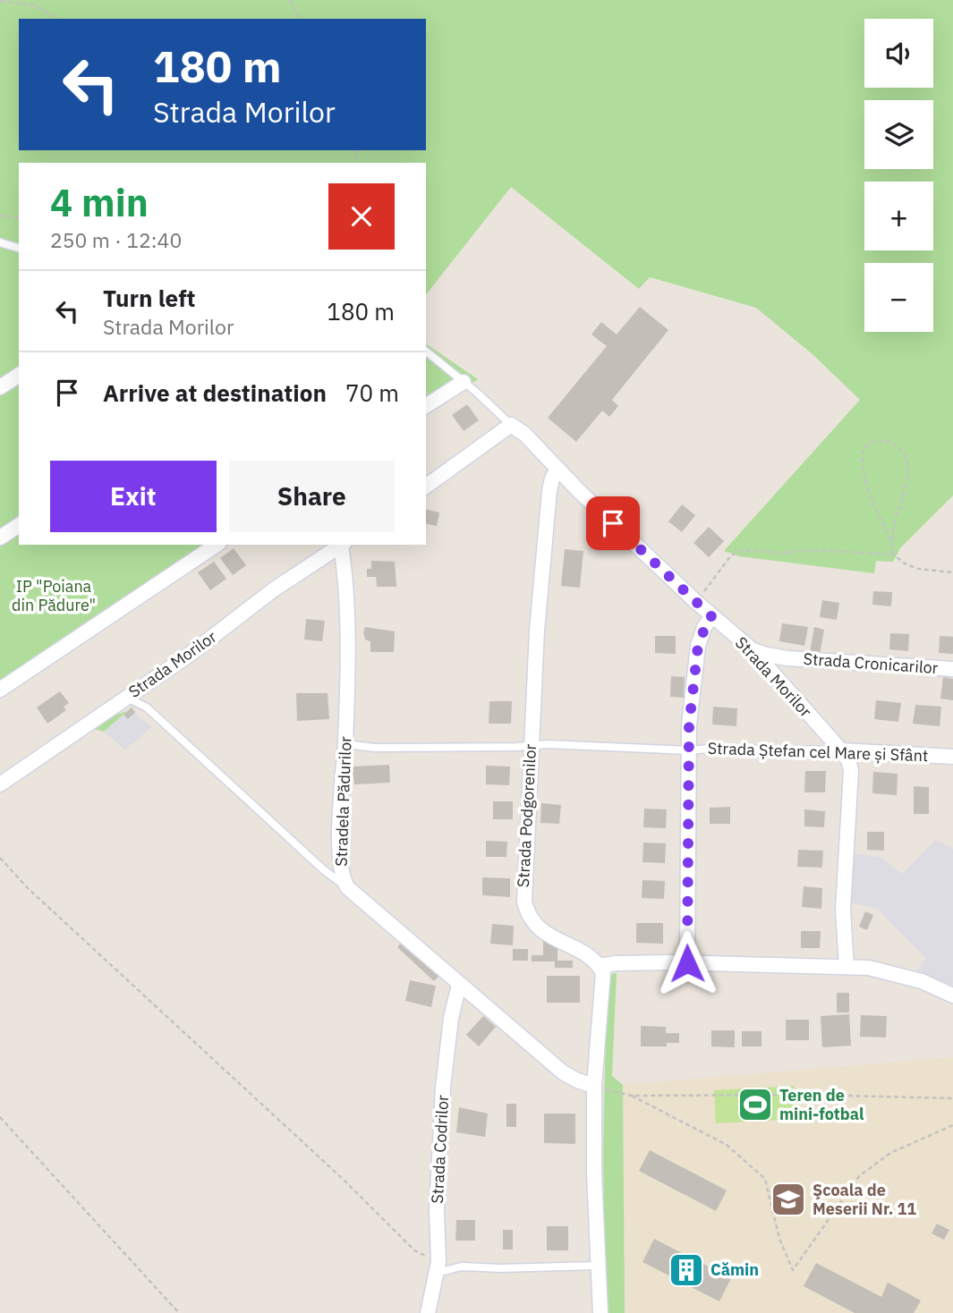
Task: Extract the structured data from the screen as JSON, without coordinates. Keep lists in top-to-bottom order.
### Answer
{
  "streets": {
    "street": [
      "Strada Cronicarilor",
      "Strada Morilor",
      "Strada Ștefan cel Mare și Sfânt",
      "Stradela Pădurilor",
      "Strada Podgorenilor",
      "Strada Codrilor"
    ]
  },
  "crossings": [
    ["Strada Cronicarilor", "Strada Morilor"],
    ["Strada Morilor", "Strada Ștefan cel Mare și Sfânt"],
    ["Strada Morilor", "Stradela Pădurilor"],
    ["Strada Morilor", "Strada Podgorenilor"],
    ["Strada Ștefan cel Mare și Sfânt", "Stradela Pădurilor"],
    ["Strada Ștefan cel Mare și Sfânt", "Strada Podgorenilor"],
    ["Stradela Pădurilor", "Strada Codrilor"]
  ],
  "parks": ["IP \"Poiana din Pădure\""],
  "places": {
    "sports": ["Teren de mini-fotbal"],
    "school or university": ["Şcoala de Meserii Nr. 11"],
    "building": ["Cămin"]
  },
  "page": {
    "map_buttons": ["+", "−"],
    "turn": ["180 m", "Strada Morilor"],
    "heading": ["4 min", "250 m · 12:40"],
    "list": [
      {
        "name": "Turn left",
        "note": "Strada Morilor",
        "value": "180 m"
      },
      {
        "name": "Arrive at destination",
        "value": "70 m"
      }
    ],
    "buttons": ["Exit", "Share"]
  }
}
